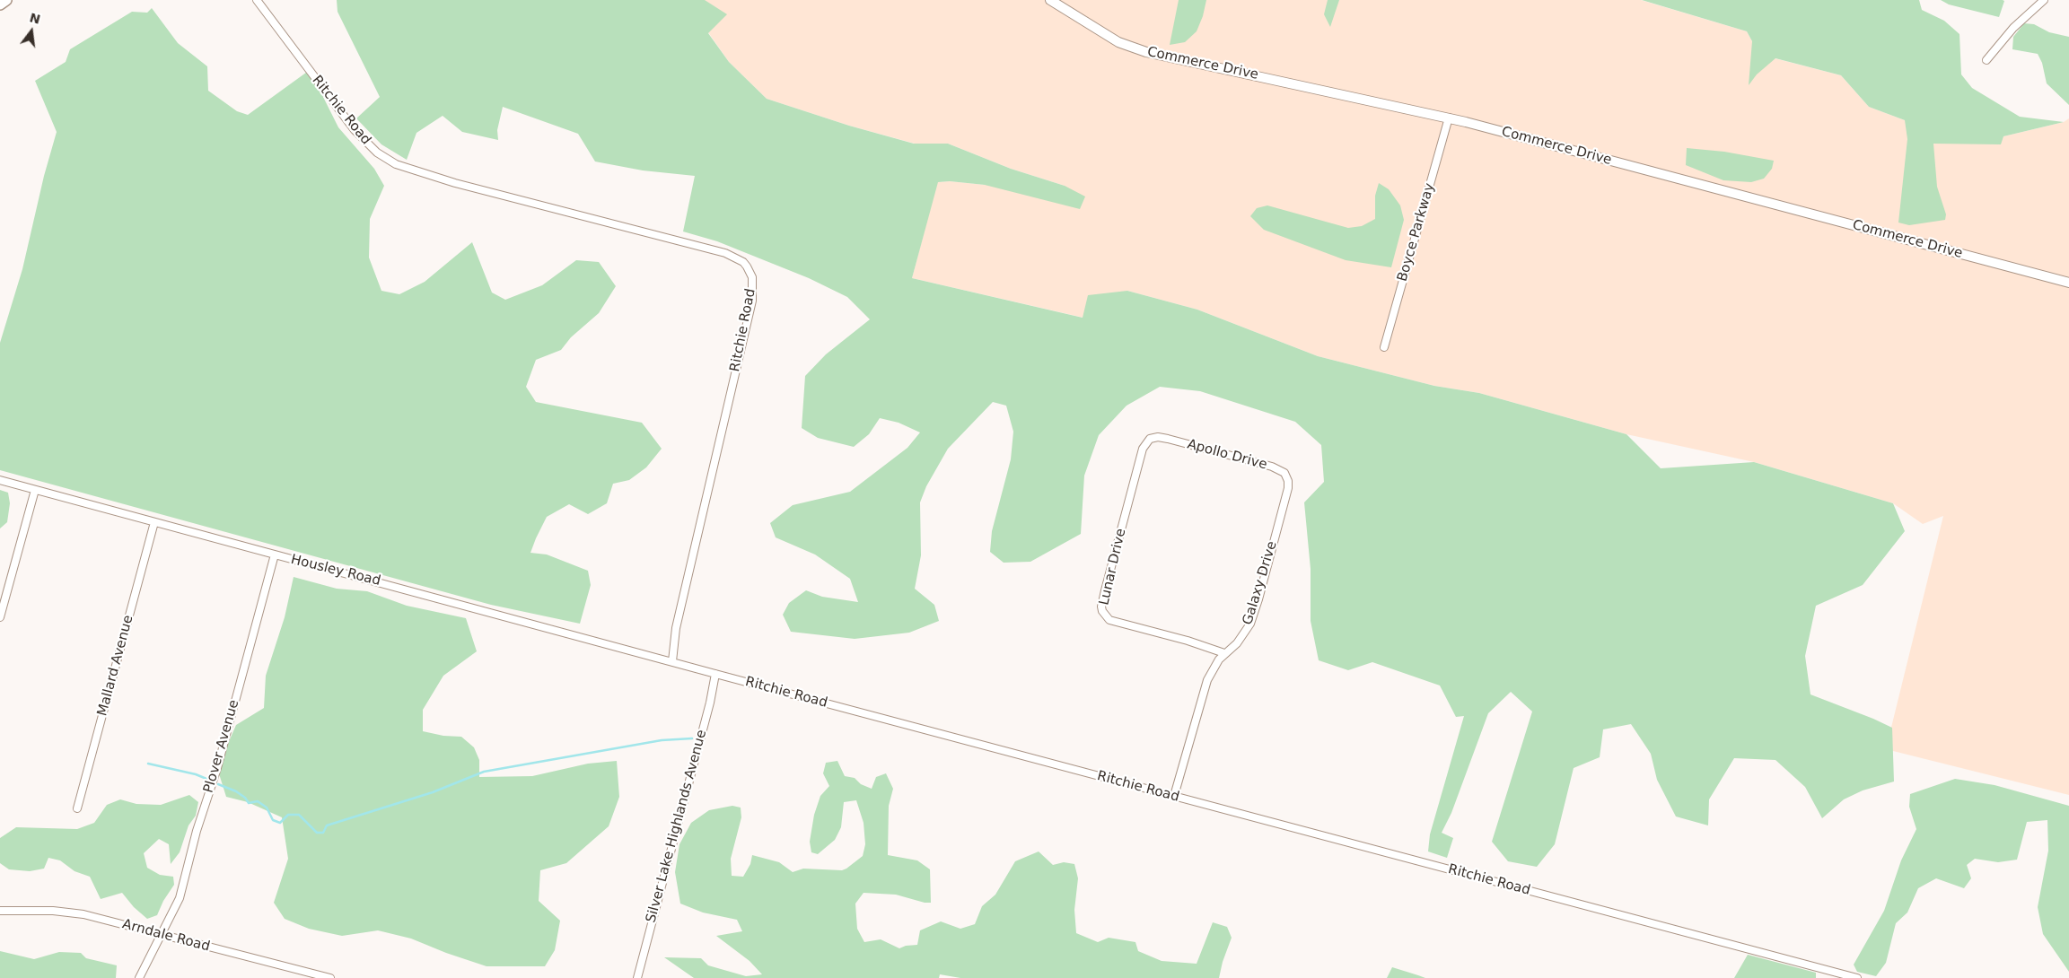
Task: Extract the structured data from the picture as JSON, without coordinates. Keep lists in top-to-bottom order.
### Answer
{
  "streets": {
    "street": [
      "Commerce Drive",
      "Ritchie Road",
      "Boyce Parkway",
      "Apollo Drive",
      "Lunar Drive",
      "Housley Road",
      "Galaxy Drive",
      "Mallard Avenue",
      "Plover Avenue",
      "Silver Lake Highlands Avenue",
      "Arndale Road"
    ]
  },
  "crossings": [
    ["Commerce Drive", "Boyce Parkway"],
    ["Ritchie Road", "Housley Road"],
    ["Ritchie Road", "Galaxy Drive"],
    ["Ritchie Road", "Silver Lake Highlands Avenue"],
    ["Apollo Drive", "Lunar Drive"],
    ["Apollo Drive", "Galaxy Drive"],
    ["Lunar Drive", "Galaxy Drive"],
    ["Housley Road", "Mallard Avenue"],
    ["Housley Road", "Plover Avenue"],
    ["Plover Avenue", "Arndale Road"]
  ],
  "north": "top"
}
